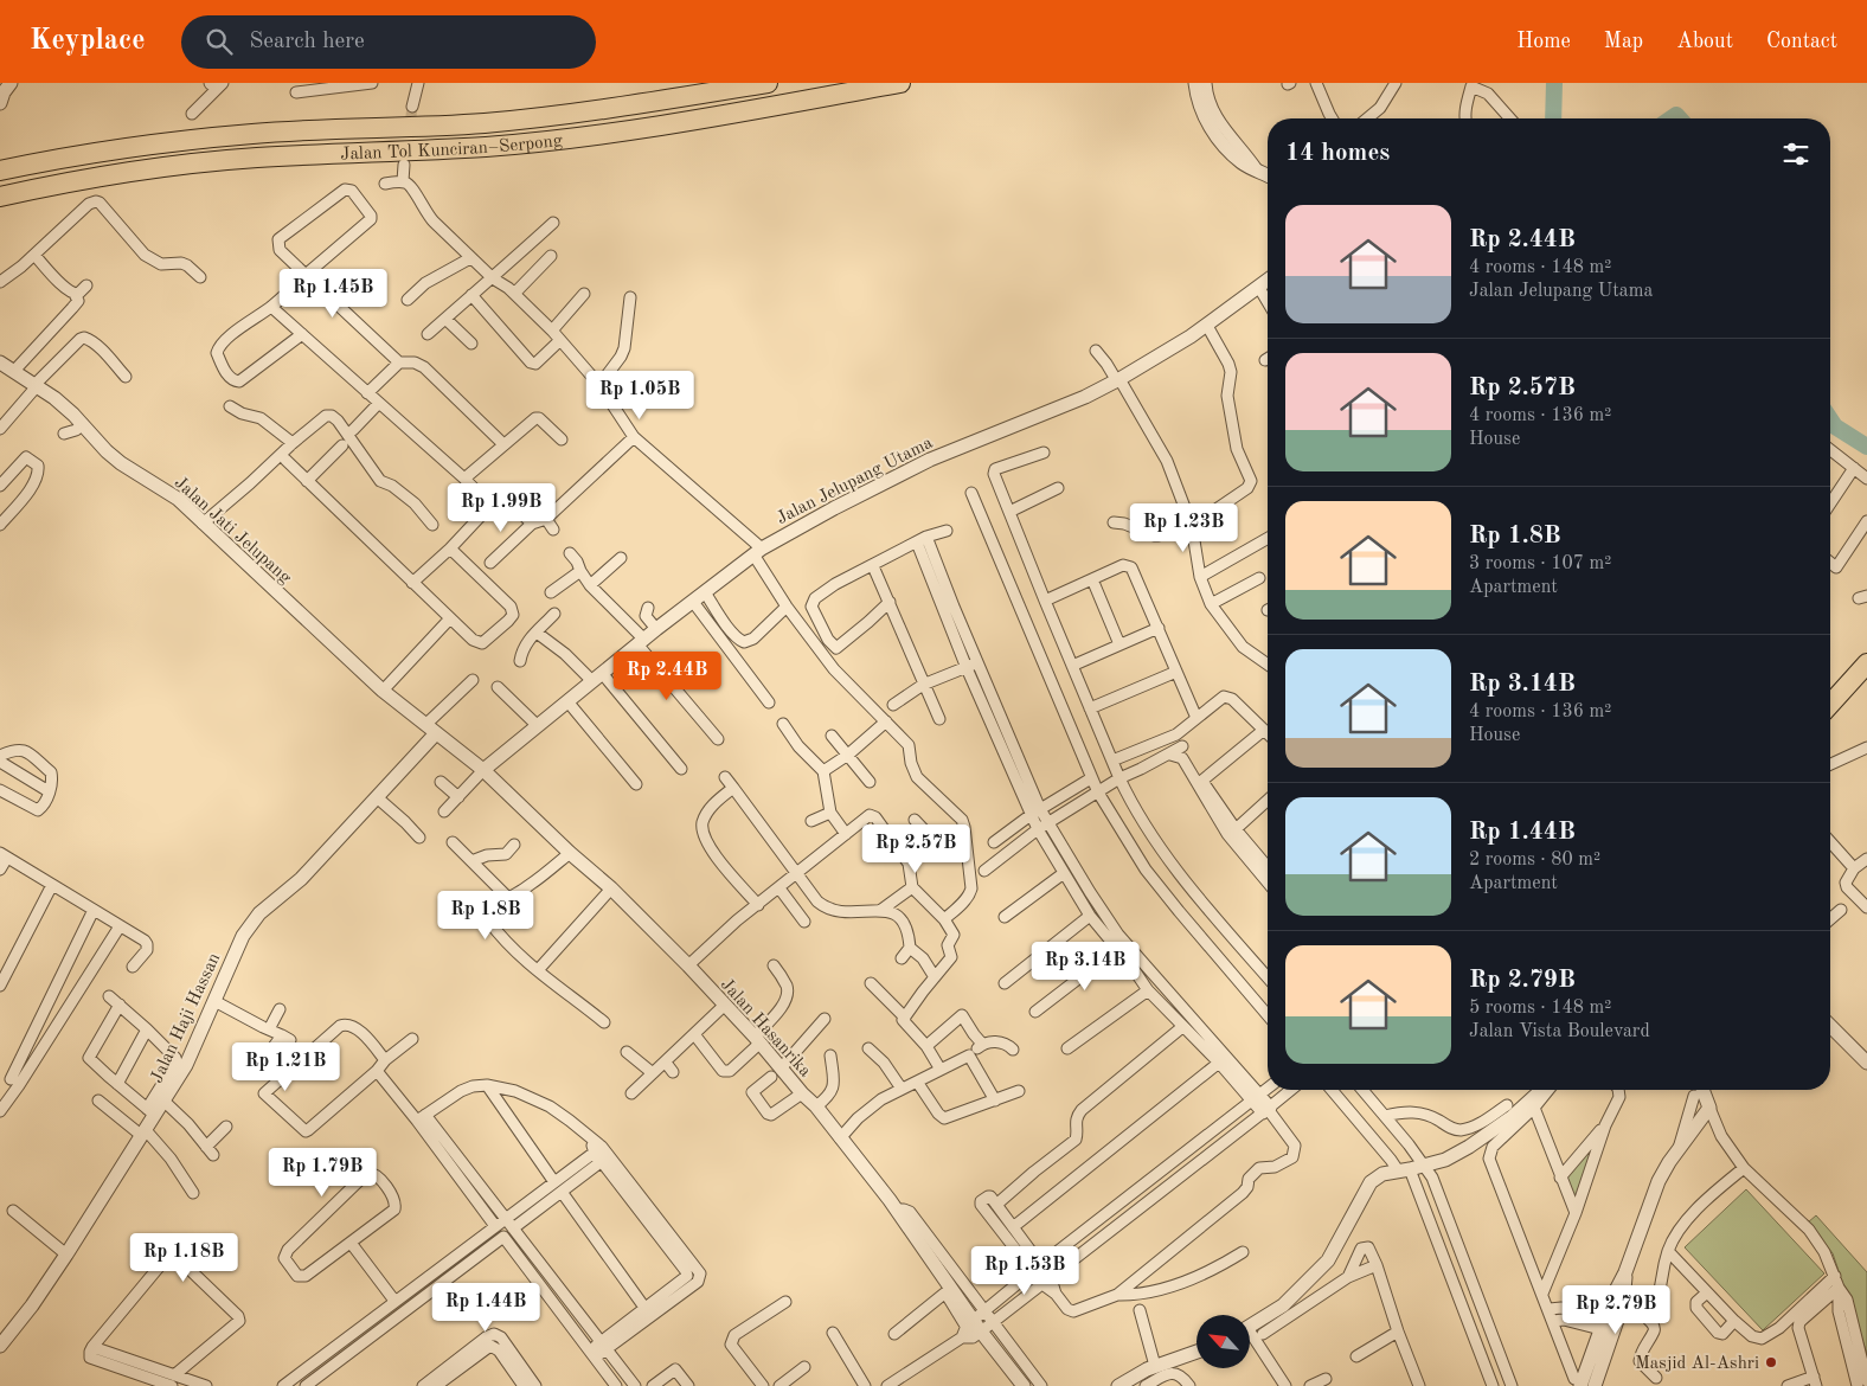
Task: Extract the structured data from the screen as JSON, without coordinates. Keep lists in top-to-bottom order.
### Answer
{
  "streets": {
    "highway": ["Jalan Tol Kunciran–Serpong"],
    "street": [
      "Jalan Jelupang Utama",
      "Jalan Jati Jelupang",
      "Jalan Haji Hassan",
      "Jalan Hasanrika"
    ]
  },
  "crossings": [
    ["Jalan Jelupang Utama", "Jalan Hasanrika"],
    ["Jalan Jati Jelupang", "Jalan Haji Hassan"],
    ["Jalan Jati Jelupang", "Jalan Hasanrika"],
    ["Jalan Haji Hassan", "Jalan Hasanrika"]
  ],
  "places": ["Masjid Al-Ashri"],
  "north": "top left",
  "page": {
    "header": "Keyplace",
    "search": "Search here",
    "nav": [
      "Home",
      "Map",
      "About",
      "Contact"
    ],
    "heading": "14 homes",
    "list": [
      {
        "name": "Rp 2.44B",
        "note": "4 rooms · 148 m² · Jalan Jelupang Utama"
      },
      {
        "name": "Rp 2.57B",
        "note": "4 rooms · 136 m² · House"
      },
      {
        "name": "Rp 1.8B",
        "note": "3 rooms · 107 m² · Apartment"
      },
      {
        "name": "Rp 3.14B",
        "note": "4 rooms · 136 m² · House"
      },
      {
        "name": "Rp 1.44B",
        "note": "2 rooms · 80 m² · Apartment"
      },
      {
        "name": "Rp 2.79B",
        "note": "5 rooms · 148 m² · Jalan Vista Boulevard"
      }
    ],
    "price": [
      "Rp 1.45B",
      "Rp 1.05B",
      "Rp 1.99B",
      "Rp 1.23B",
      "Rp 2.44B",
      "Rp 2.57B",
      "Rp 1.8B",
      "Rp 3.14B",
      "Rp 1.21B",
      "Rp 1.79B",
      "Rp 1.18B",
      "Rp 1.53B",
      "Rp 1.44B",
      "Rp 2.79B"
    ]
  }
}
